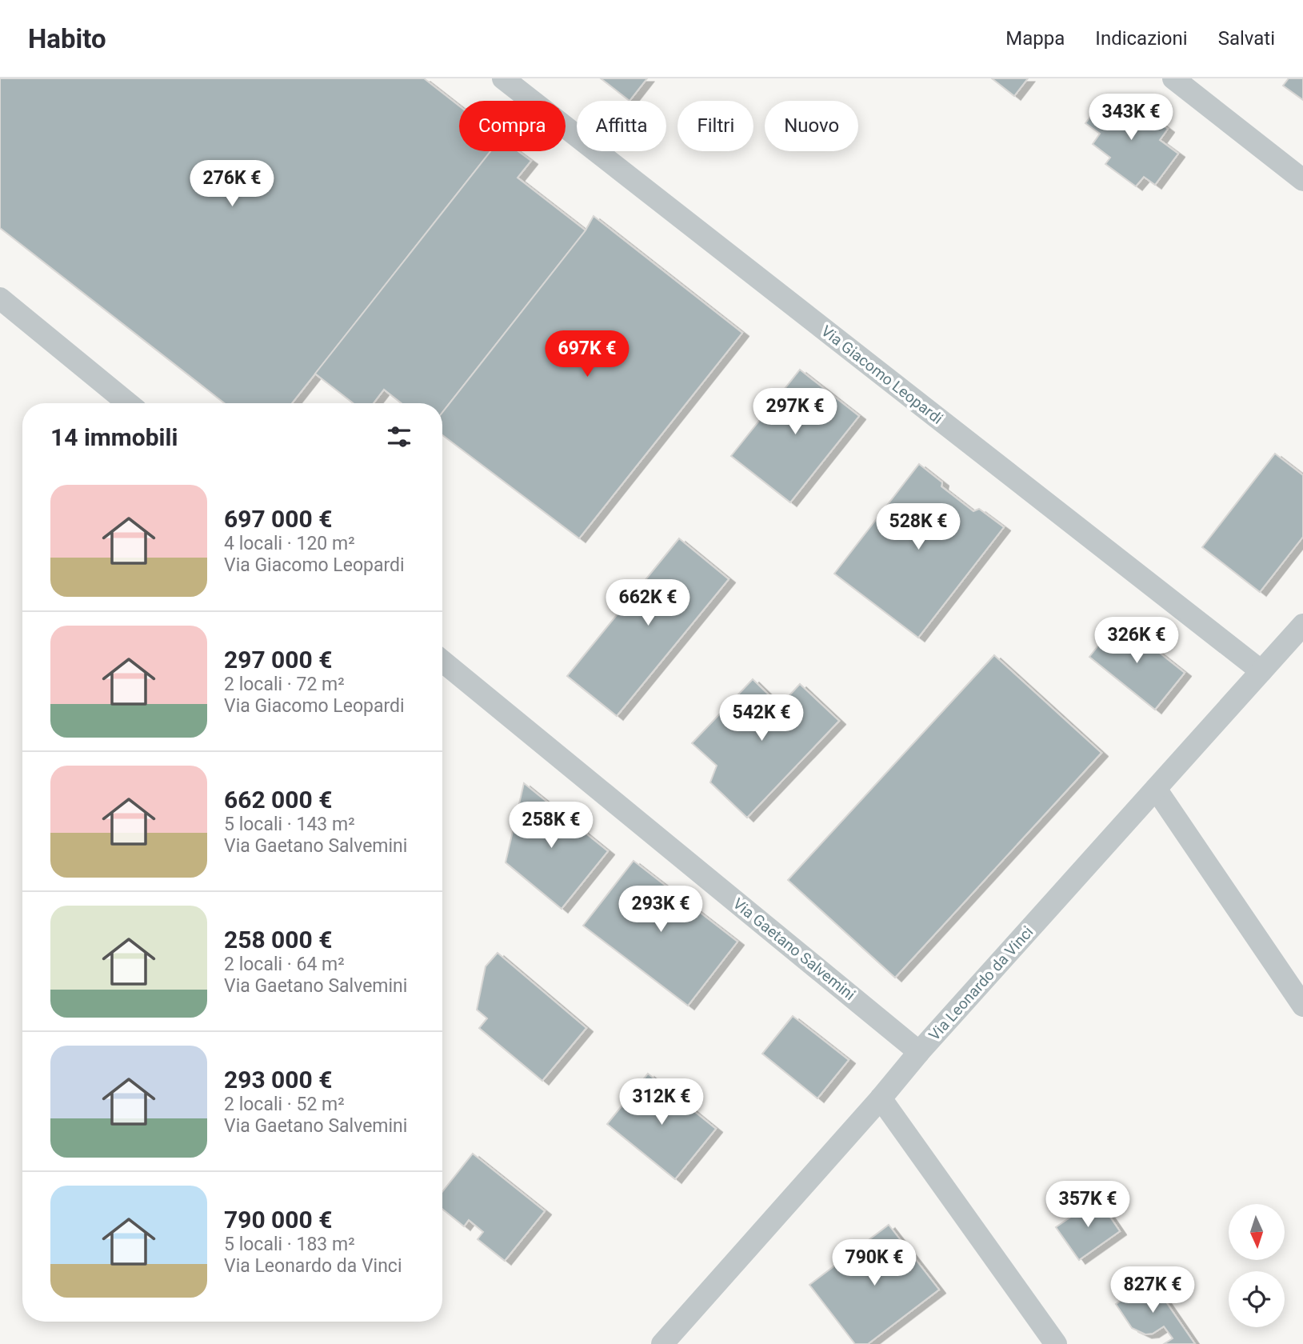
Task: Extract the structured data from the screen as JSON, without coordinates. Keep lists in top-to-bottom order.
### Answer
{
  "streets": {
    "street": ["Via Giacomo Leopardi", "Via Gaetano Salvemini", "Via Leonardo da Vinci"]
  },
  "crossings": [
    ["Via Giacomo Leopardi", "Via Leonardo da Vinci"],
    ["Via Gaetano Salvemini", "Via Leonardo da Vinci"]
  ],
  "north": "bottom",
  "page": {
    "header": "Habito",
    "nav": ["Mappa", "Indicazioni", "Salvati"],
    "price": [
      "343K €",
      "276K €",
      "697K €",
      "297K €",
      "528K €",
      "662K €",
      "326K €",
      "542K €",
      "258K €",
      "293K €",
      "312K €",
      "357K €",
      "790K €",
      "827K €"
    ],
    "chip": [
      "Compra",
      "Affitta",
      "Filtri",
      "Nuovo"
    ],
    "heading": "14 immobili",
    "list": [
      {
        "name": "697 000 €",
        "note": "4 locali · 120 m² · Via Giacomo Leopardi"
      },
      {
        "name": "297 000 €",
        "note": "2 locali · 72 m² · Via Giacomo Leopardi"
      },
      {
        "name": "662 000 €",
        "note": "5 locali · 143 m² · Via Gaetano Salvemini"
      },
      {
        "name": "258 000 €",
        "note": "2 locali · 64 m² · Via Gaetano Salvemini"
      },
      {
        "name": "293 000 €",
        "note": "2 locali · 52 m² · Via Gaetano Salvemini"
      },
      {
        "name": "790 000 €",
        "note": "5 locali · 183 m² · Via Leonardo da Vinci"
      }
    ]
  }
}
